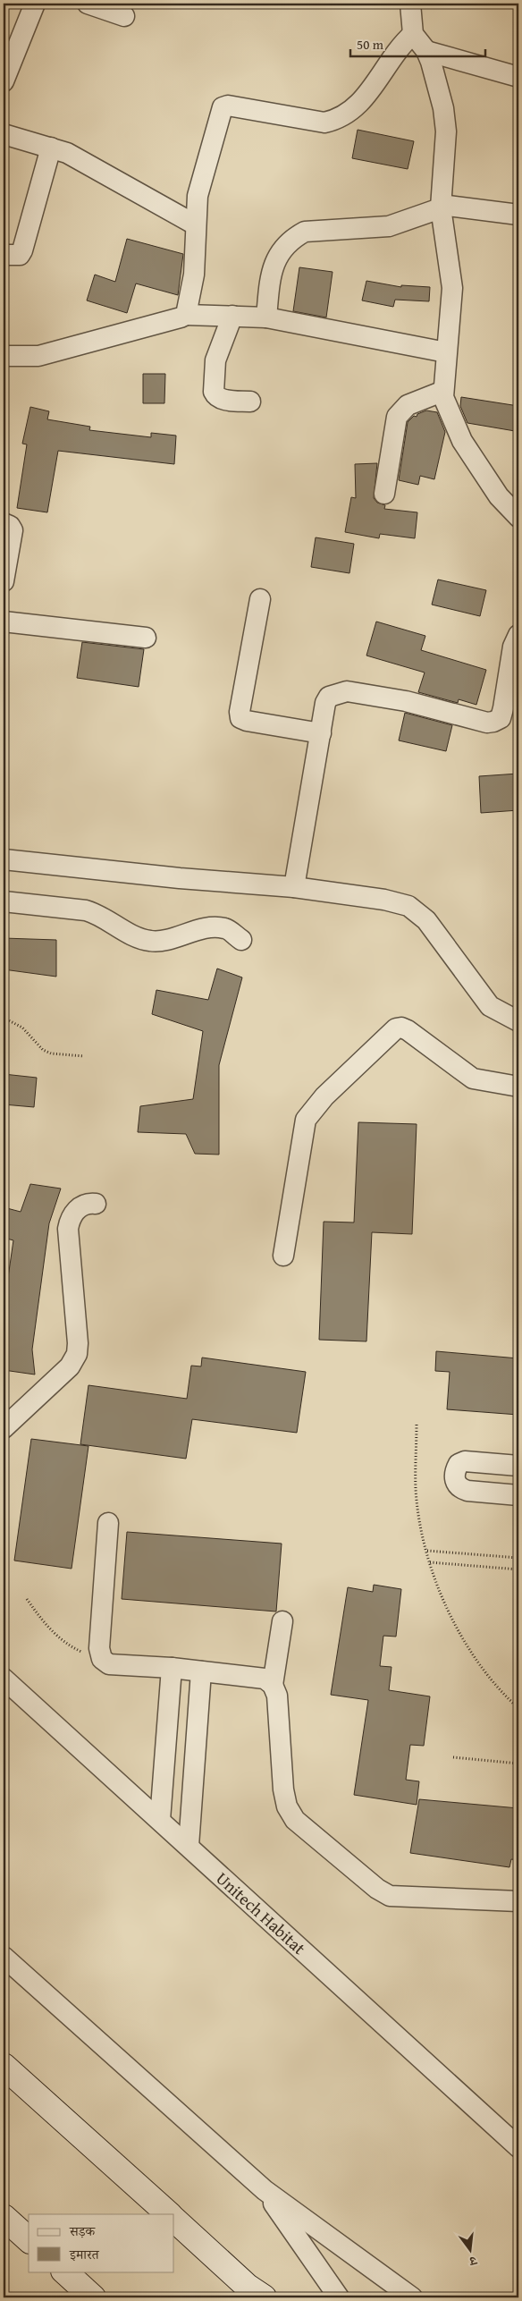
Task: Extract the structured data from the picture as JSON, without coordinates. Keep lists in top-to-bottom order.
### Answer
{
  "streets": {
    "street": ["Unitech Habitat"]
  },
  "legend": ["सड़क", "इमारत"],
  "scale_bar": "50 m",
  "north": "bottom"
}
